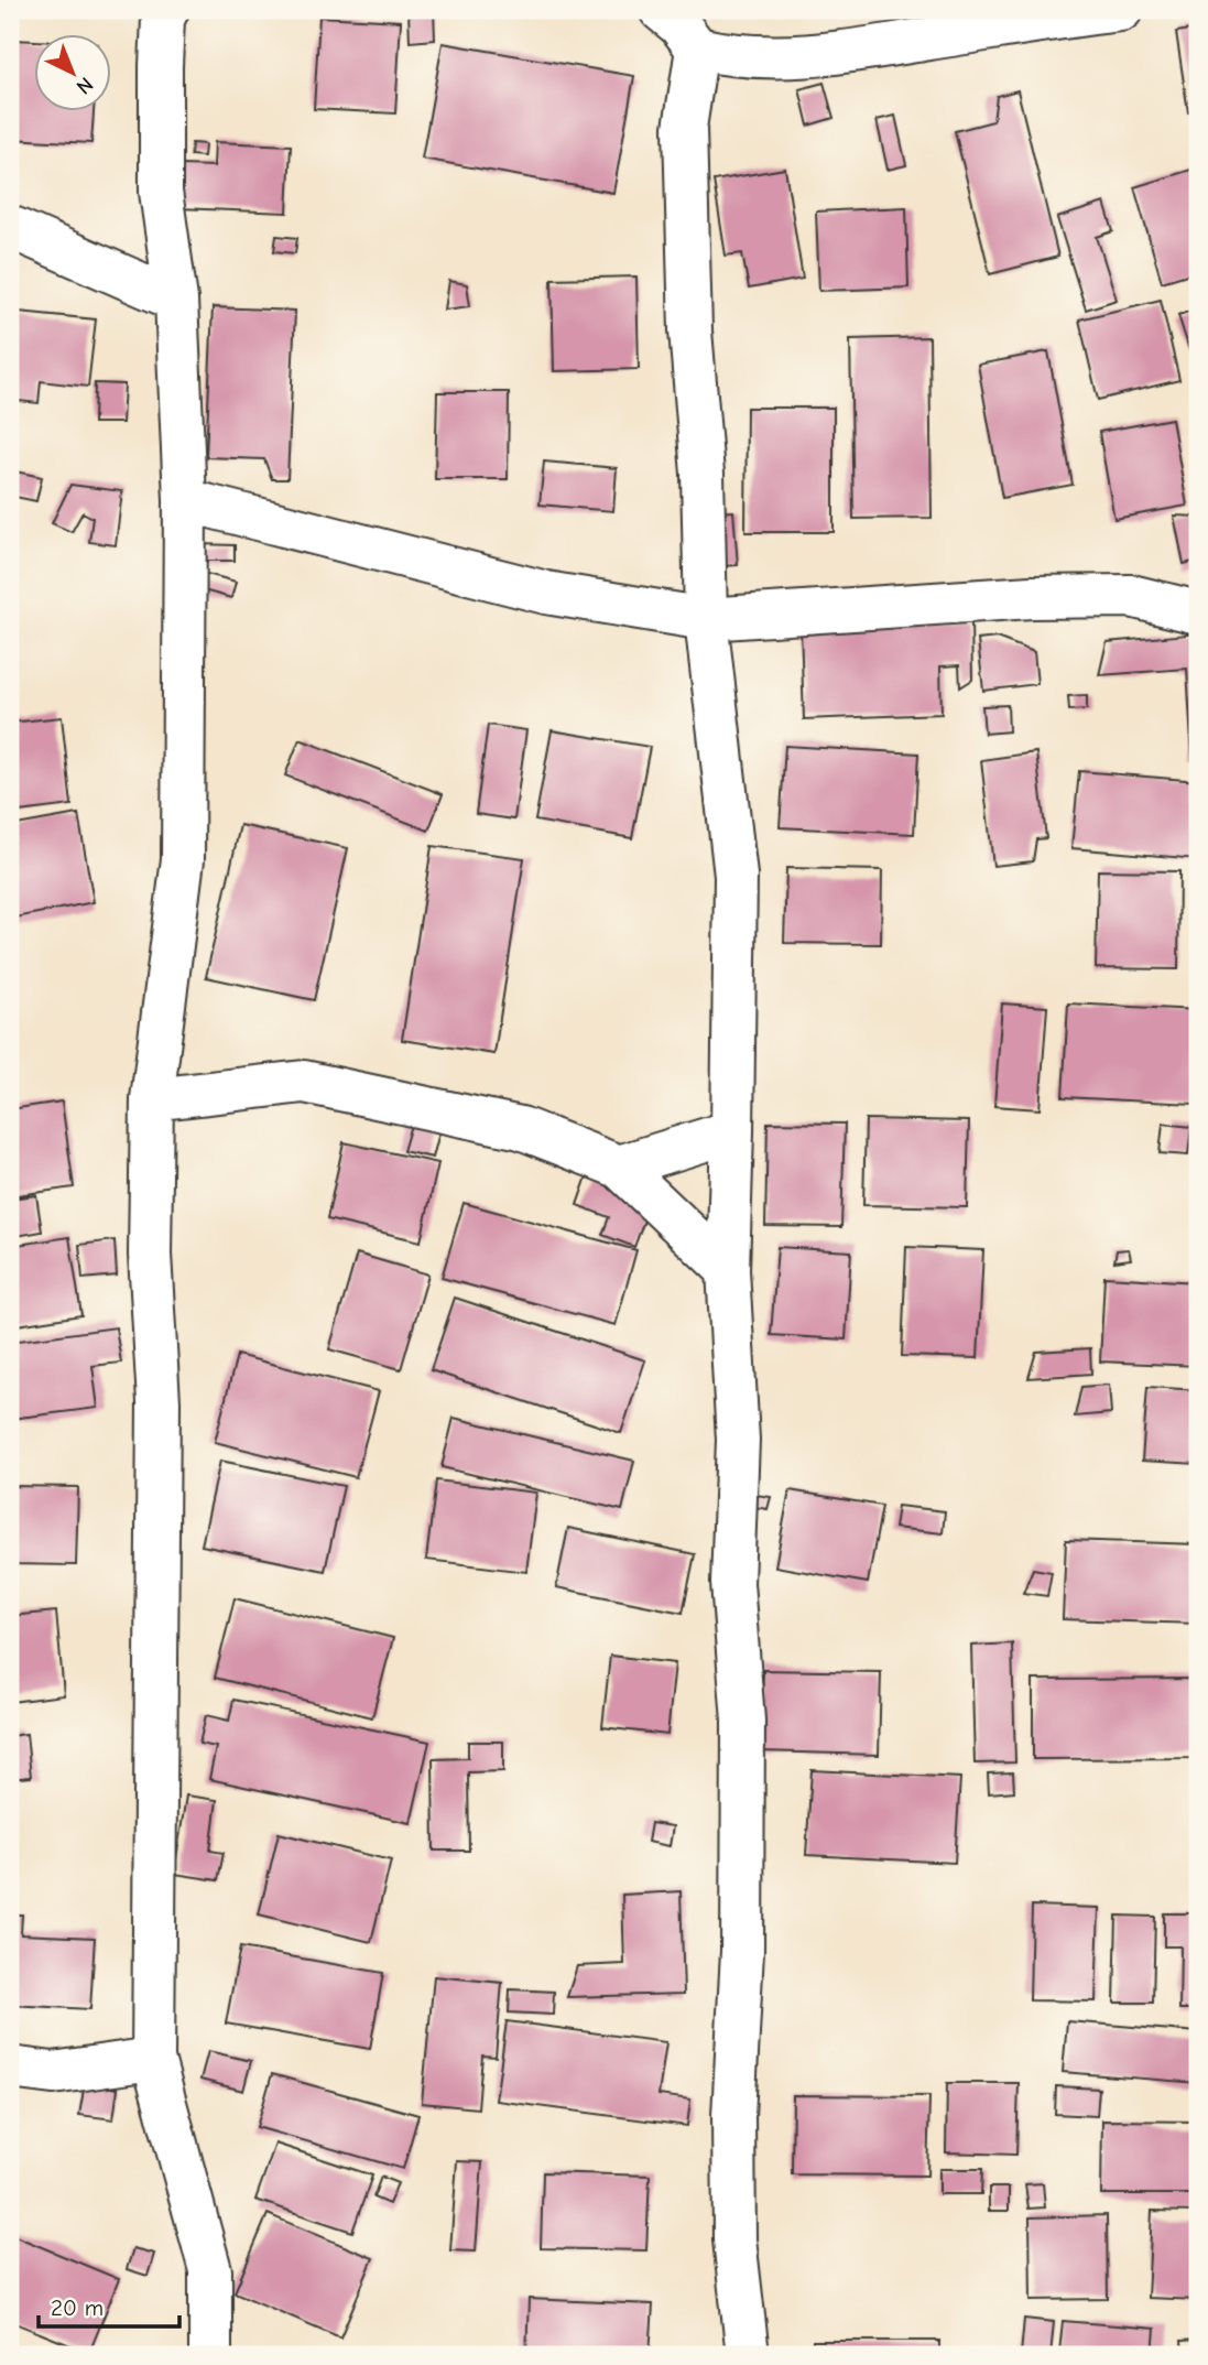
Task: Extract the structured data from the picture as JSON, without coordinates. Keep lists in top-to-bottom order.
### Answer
{
  "scale_bar": "20 m",
  "north": "bottom right"
}
